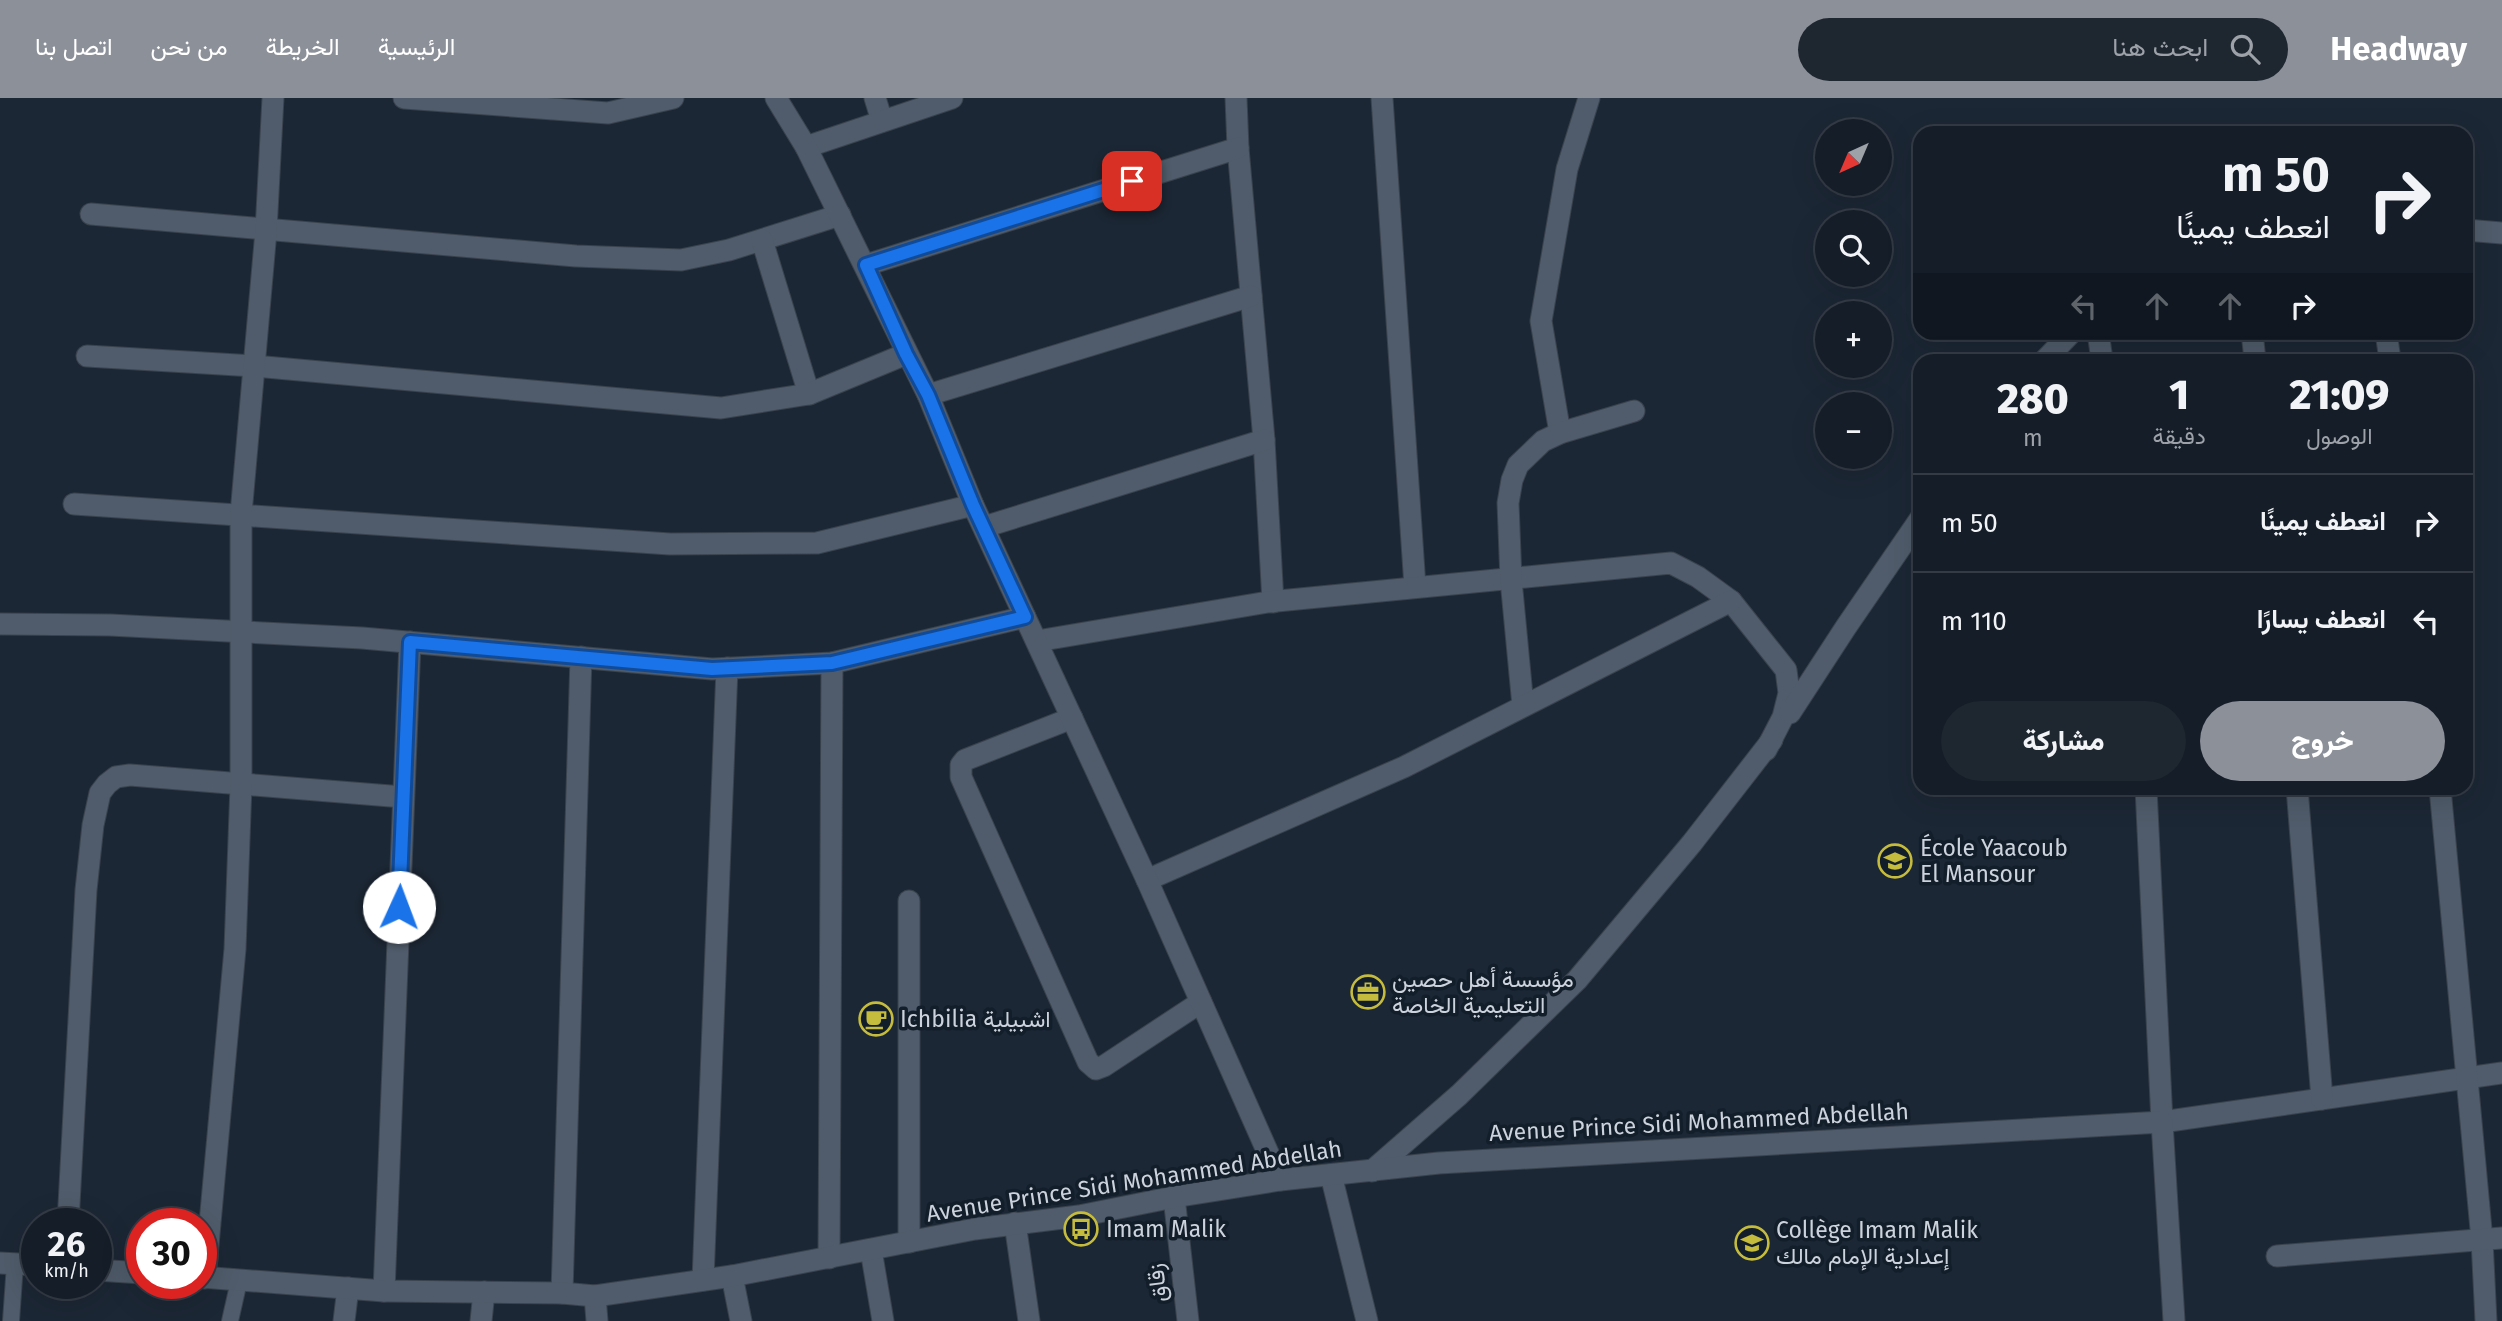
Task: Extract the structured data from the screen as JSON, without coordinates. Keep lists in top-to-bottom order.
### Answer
{
  "streets": {
    "street": ["Avenue Prince Sidi Mohammed Abdellah", "زقاق"]
  },
  "crossings": [
    ["Avenue Prince Sidi Mohammed Abdellah", "زقاق"]
  ],
  "places": {
    "school or university": ["École Yaacoub El Mansour", "Collège Imam Malik إعدادية الإمام مالك"],
    "office": ["مؤسسة أهل حصين التعليمية الخاصة"],
    "cafe": ["Ichbilia اشبيلية"],
    "bus stop": ["Imam Malik"]
  },
  "north": "bottom left",
  "page": {
    "header": "Headway",
    "search": "ابحث هنا",
    "nav": [
      "الرئيسية",
      "الخريطة",
      "من نحن",
      "اتصل بنا"
    ],
    "map_buttons": ["+", "−"],
    "turn": ["50 m", "انعطف يمينًا"],
    "eta": [
      "21:09",
      "الوصول",
      "1",
      "دقيقة",
      "280",
      "m"
    ],
    "list": [
      {
        "name": "انعطف يمينًا",
        "value": "50 m"
      },
      {
        "name": "انعطف يسارًا",
        "value": "110 m"
      }
    ],
    "buttons": ["خروج", "مشاركة"],
    "speed": "26 km/h",
    "limit": "30"
  }
}
